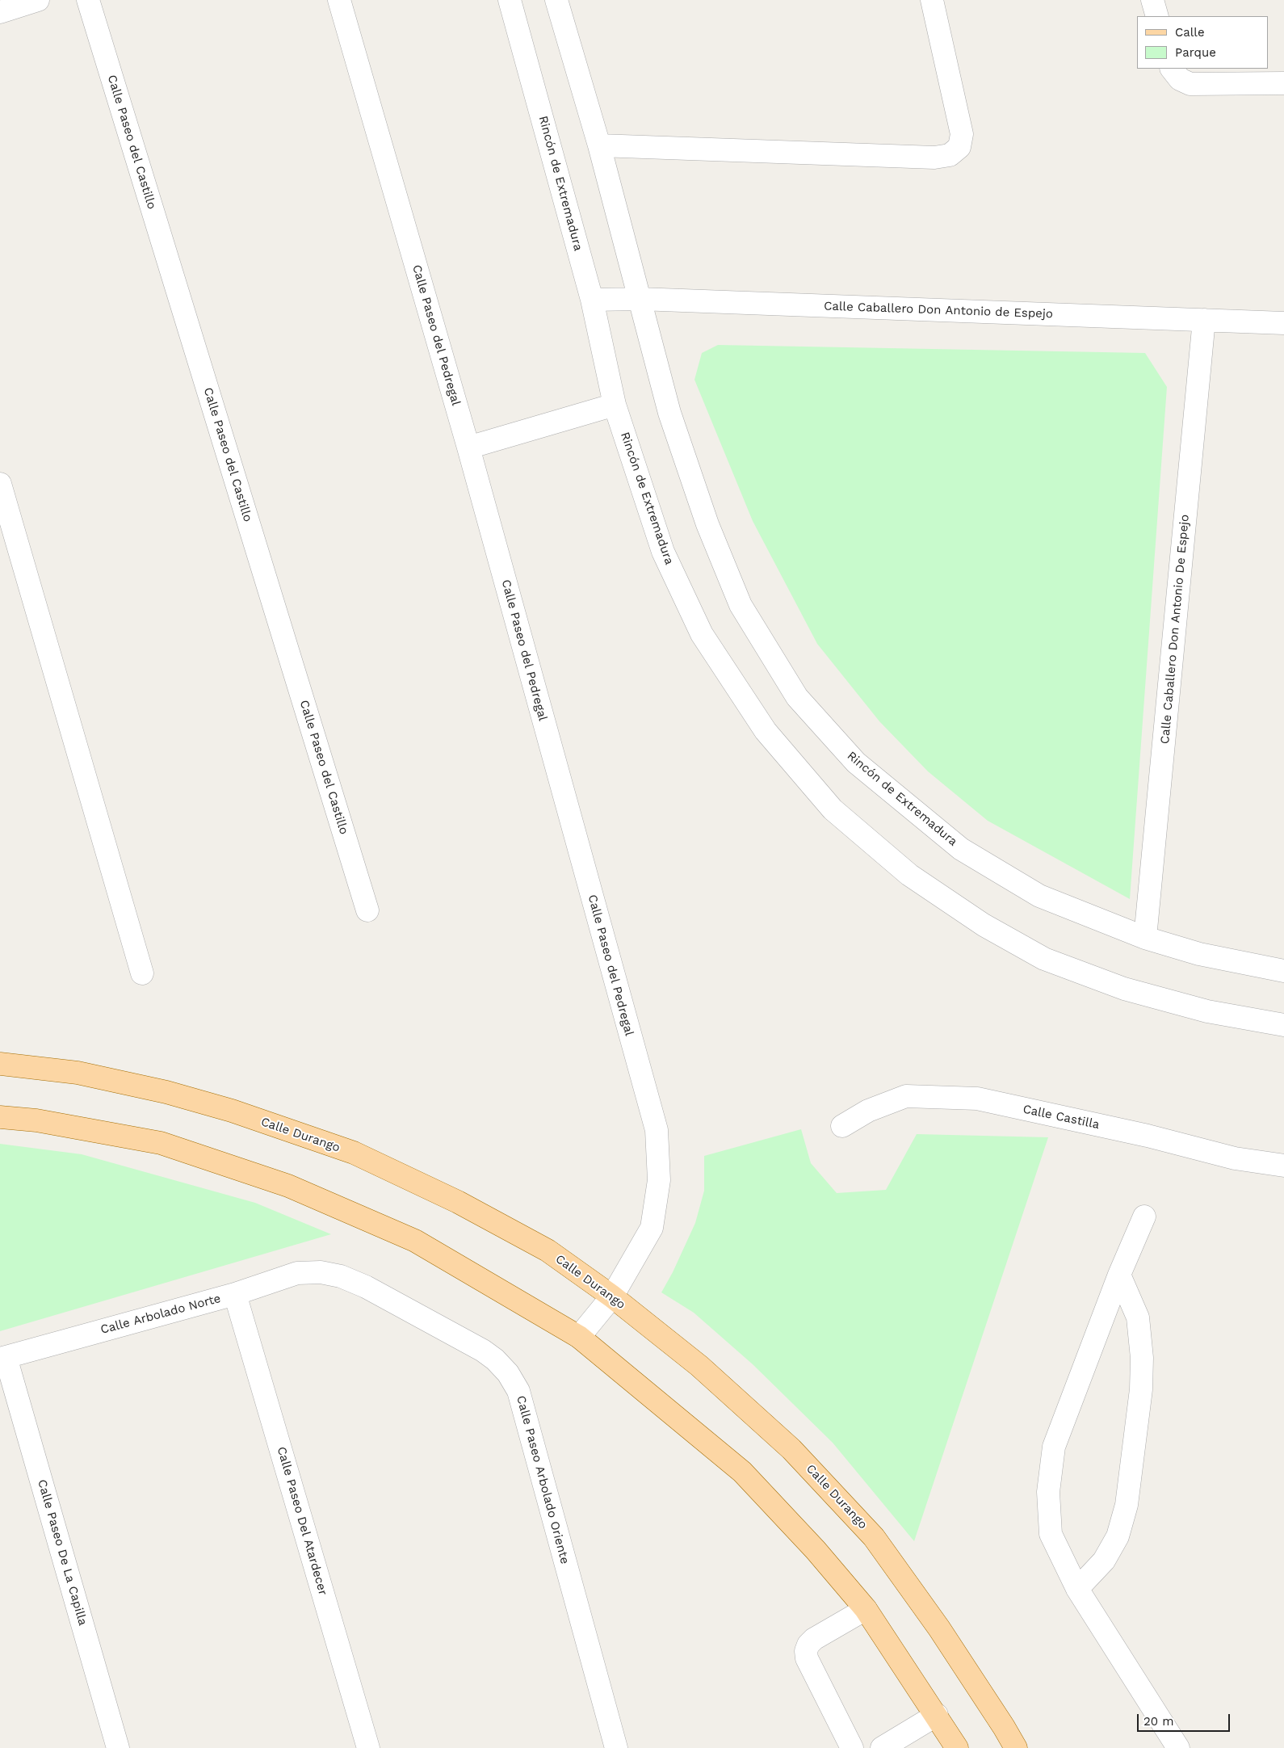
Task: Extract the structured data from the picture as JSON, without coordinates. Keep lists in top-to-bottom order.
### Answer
{
  "streets": {
    "main road": ["Calle Durango"],
    "street": [
      "Calle Paseo del Castillo",
      "Rincón de Extremadura",
      "Calle Caballero Don Antonio de Espejo",
      "Calle Paseo del Pedregal",
      "Calle Caballero Don Antonio De Espejo",
      "Calle Castilla",
      "Calle Arbolado Norte",
      "Calle Paseo Arbolado Oriente",
      "Calle Paseo Del Atardecer",
      "Calle Paseo De La Capilla"
    ]
  },
  "crossings": [
    ["Rincón de Extremadura", "Calle Caballero Don Antonio de Espejo"],
    ["Rincón de Extremadura", "Calle Caballero Don Antonio De Espejo"],
    ["Calle Caballero Don Antonio de Espejo", "Calle Caballero Don Antonio De Espejo"],
    ["Calle Paseo del Pedregal", "Calle Durango"],
    ["Calle Arbolado Norte", "Calle Paseo Arbolado Oriente"],
    ["Calle Arbolado Norte", "Calle Paseo Del Atardecer"],
    ["Calle Arbolado Norte", "Calle Paseo De La Capilla"]
  ],
  "legend": ["Calle", "Parque"],
  "scale_bar": "20 m"
}
